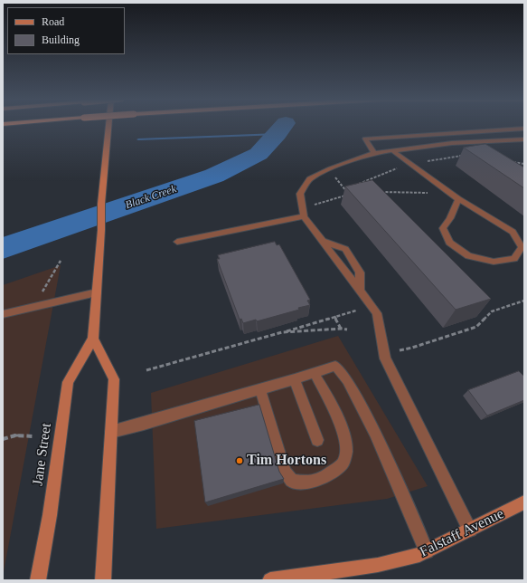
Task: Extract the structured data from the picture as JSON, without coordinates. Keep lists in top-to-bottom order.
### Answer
{
  "streets": {
    "main road": ["Jane Street", "Falstaff Avenue"]
  },
  "water": ["Black Creek"],
  "places": ["Tim Hortons"],
  "legend": ["Road", "Building"]
}
